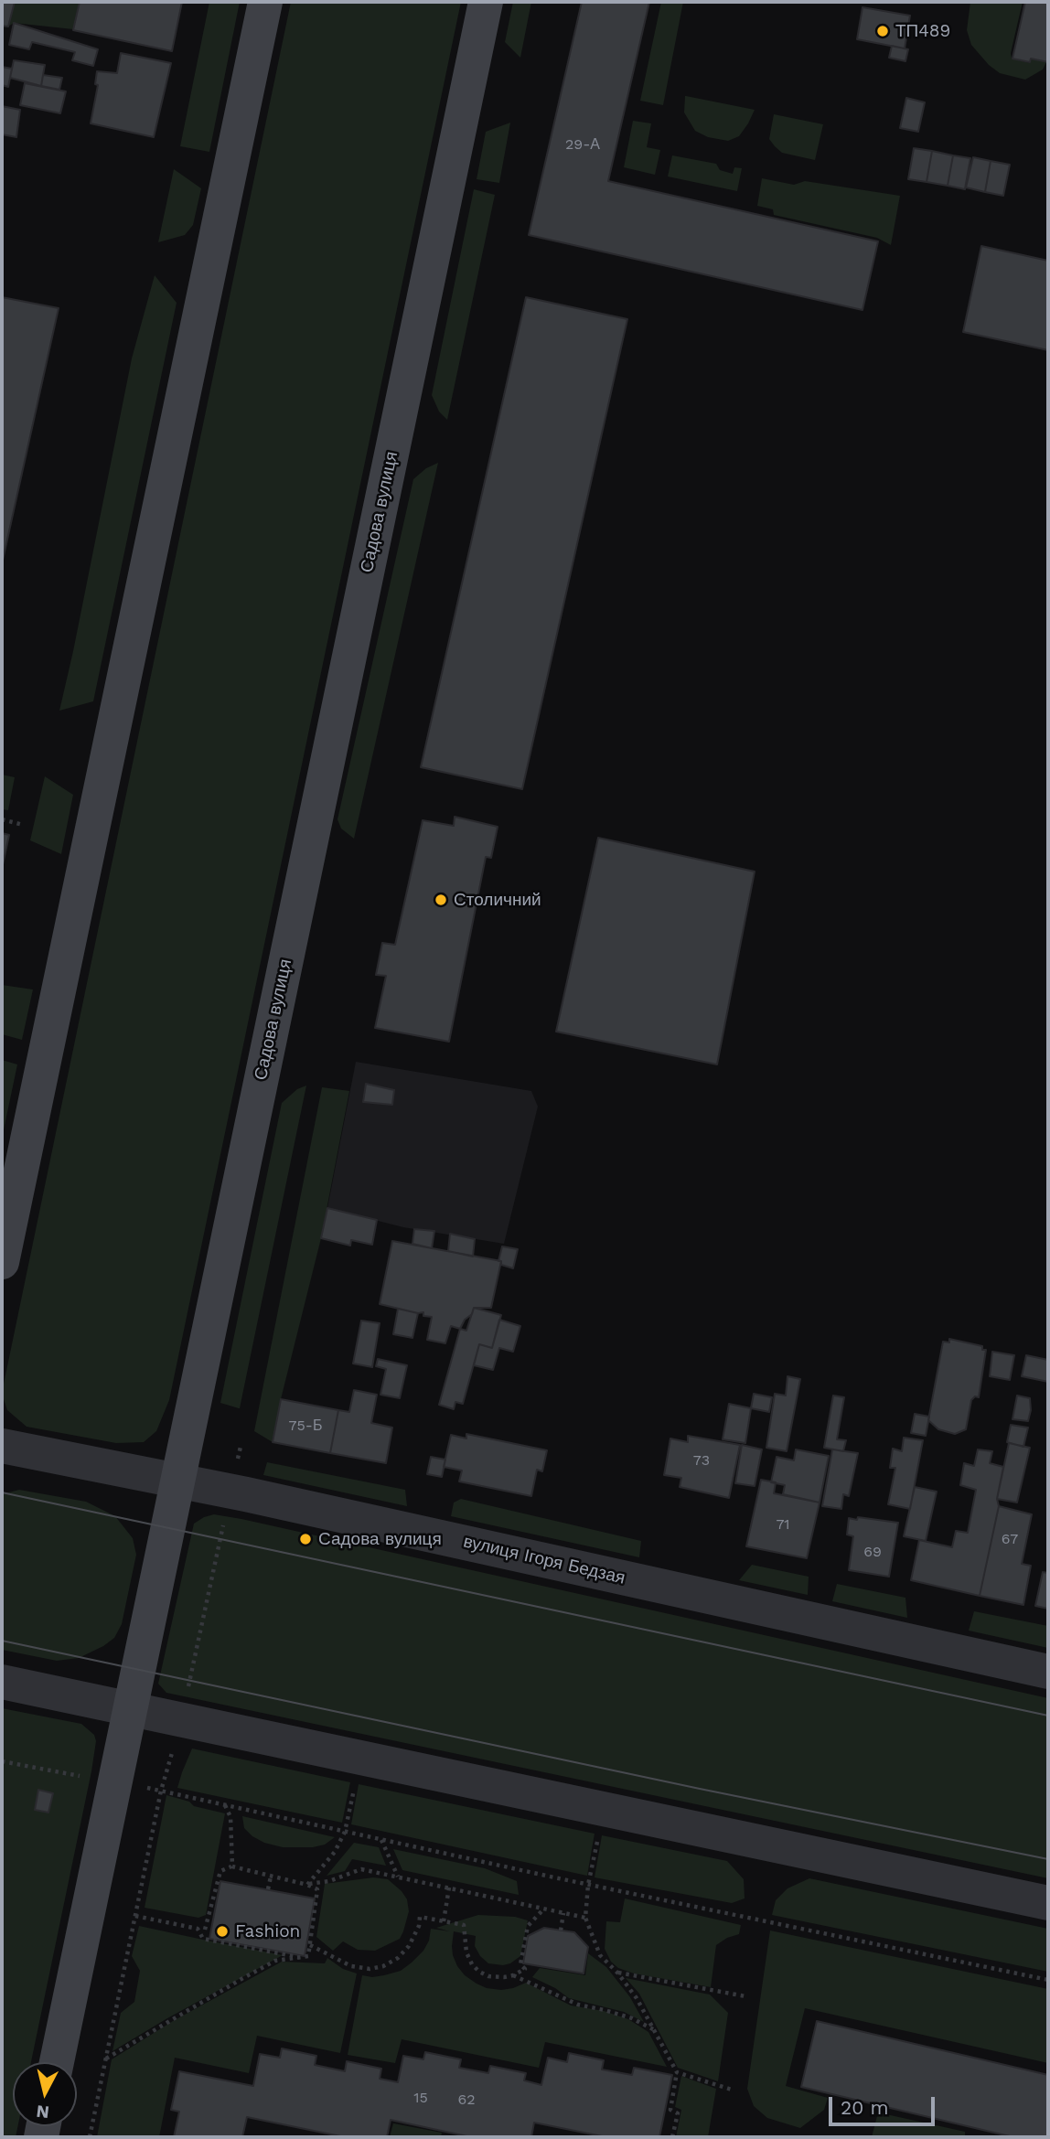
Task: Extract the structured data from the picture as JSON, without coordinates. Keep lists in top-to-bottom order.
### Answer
{
  "streets": {
    "main road": ["Садова вулиця"],
    "street": ["вулиця Ігоря Бедзая"]
  },
  "crossings": [
    ["Садова вулиця", "вулиця Ігоря Бедзая"]
  ],
  "places": [
    "ТП489",
    "Столичний",
    "Садова вулиця",
    "Fashion"
  ],
  "house_numbers": [
    "29-А",
    "75-Б",
    "73",
    "71",
    "67",
    "69",
    "15",
    "62"
  ],
  "scale_bar": "20 m",
  "north": "bottom"
}
